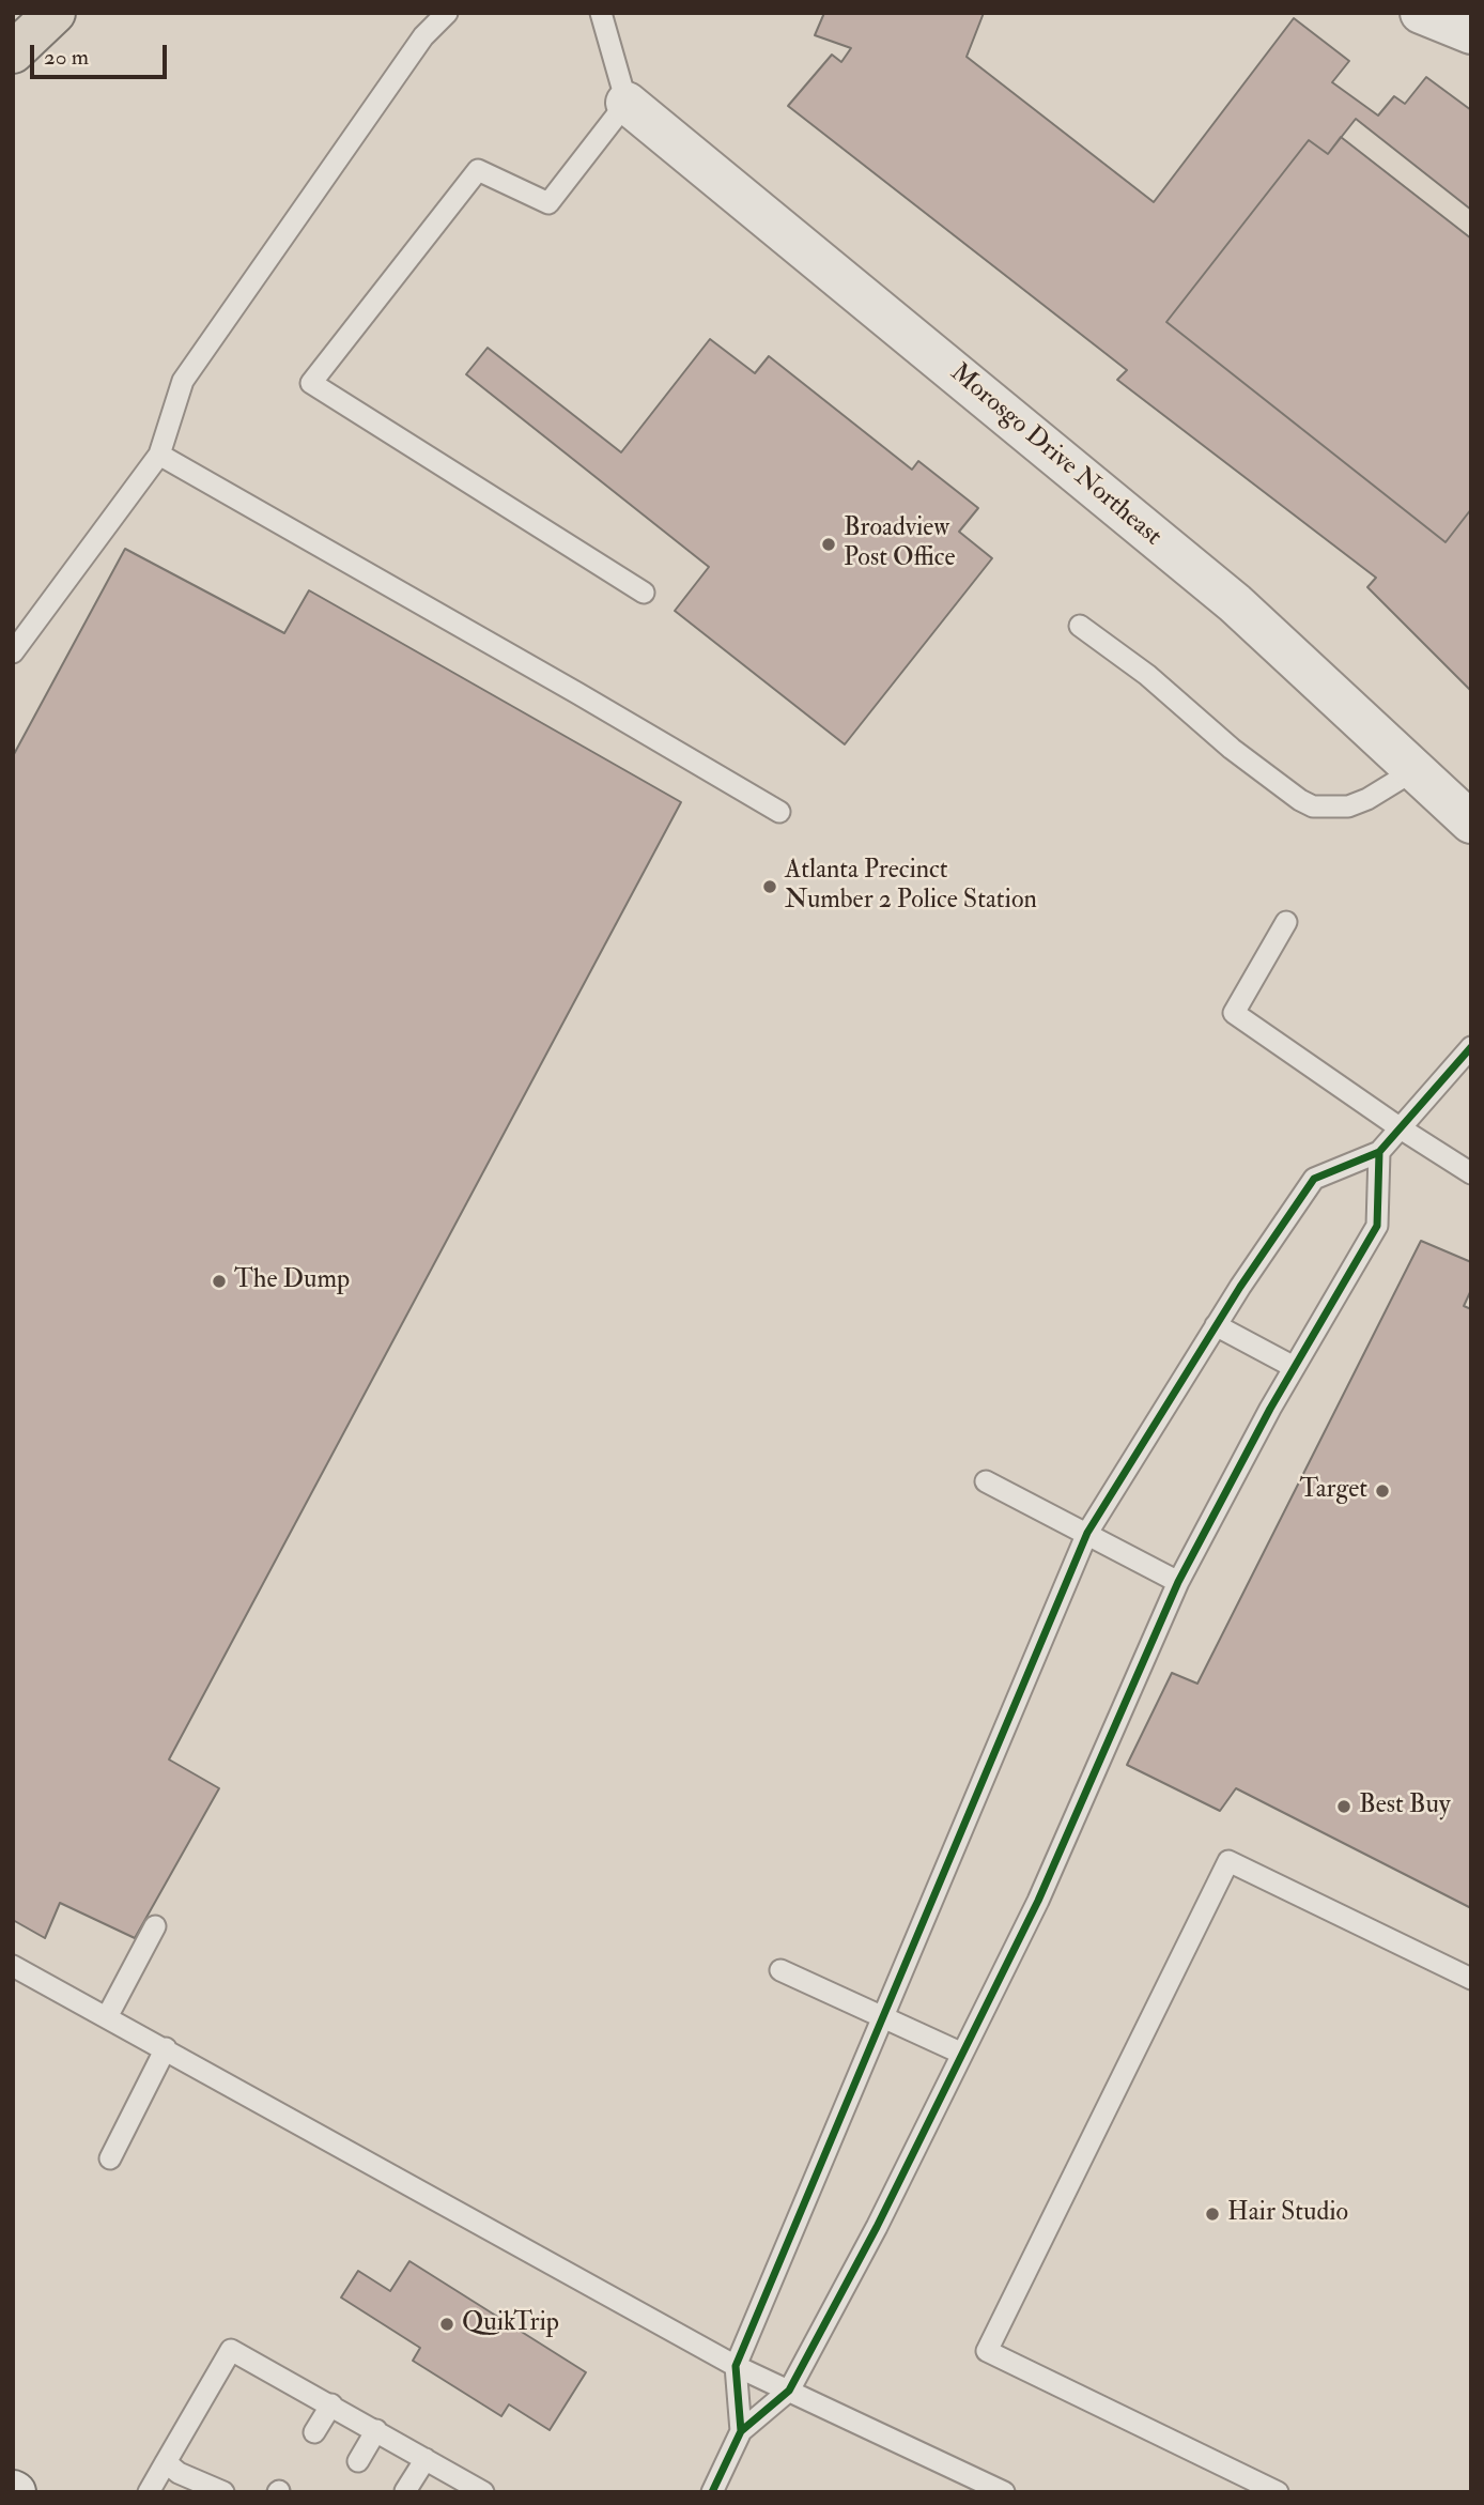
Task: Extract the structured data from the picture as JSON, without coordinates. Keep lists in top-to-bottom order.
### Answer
{
  "streets": {
    "street": ["Morosgo Drive Northeast"]
  },
  "places": [
    "Broadview Post Office",
    "Atlanta Precinct Number 2 Police Station",
    "The Dump",
    "Target",
    "Best Buy",
    "Hair Studio",
    "QuikTrip"
  ],
  "scale_bar": "20 m"
}
